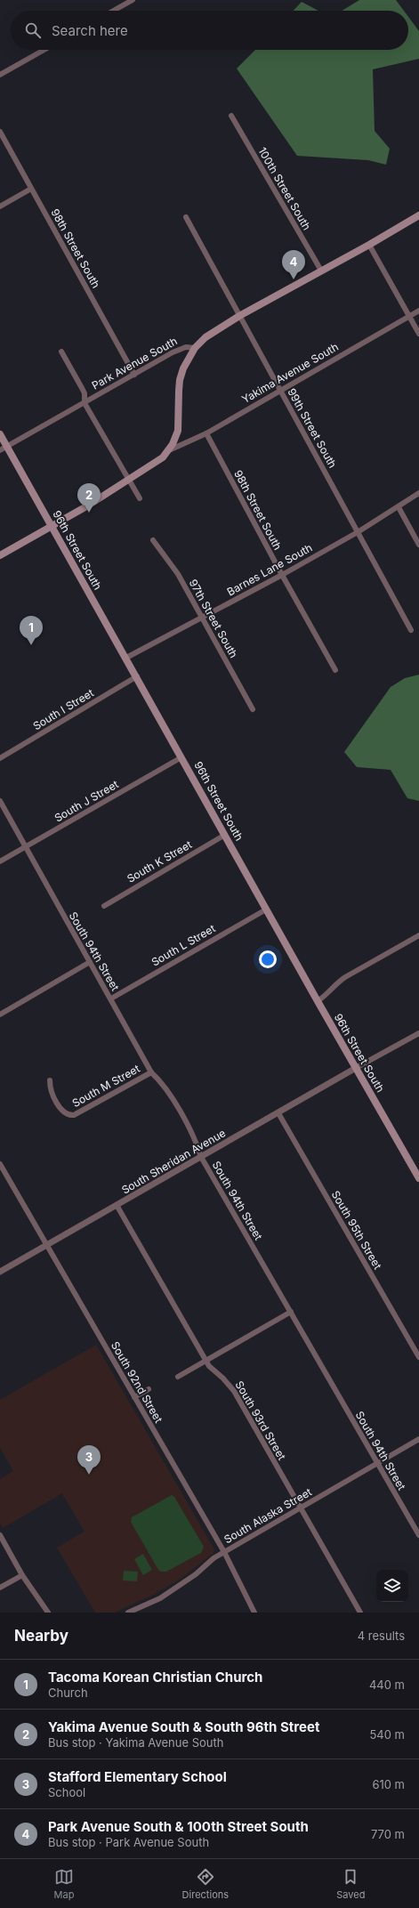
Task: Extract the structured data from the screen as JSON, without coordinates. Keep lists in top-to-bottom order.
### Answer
{
  "streets": {
    "main road": ["Park Avenue South", "Yakima Avenue South", "96th Street South"],
    "street": [
      "100th Street South",
      "98th Street South",
      "99th Street South",
      "Barnes Lane South",
      "97th Street South",
      "South I Street",
      "South J Street",
      "South K Street",
      "South L Street",
      "South 94th Street",
      "South M Street",
      "South Sheridan Avenue",
      "South 95th Street",
      "South 92nd Street",
      "South 93rd Street",
      "South Alaska Street"
    ]
  },
  "crossings": [
    ["100th Street South", "Park Avenue South"],
    ["98th Street South", "Park Avenue South"],
    ["98th Street South", "Yakima Avenue South"],
    ["98th Street South", "Barnes Lane South"],
    ["Park Avenue South", "Yakima Avenue South"],
    ["Park Avenue South", "99th Street South"],
    ["Park Avenue South", "96th Street South"],
    ["Yakima Avenue South", "99th Street South"],
    ["Yakima Avenue South", "96th Street South"],
    ["99th Street South", "Barnes Lane South"],
    ["96th Street South", "Barnes Lane South"],
    ["96th Street South", "South I Street"],
    ["96th Street South", "South J Street"],
    ["96th Street South", "South K Street"],
    ["96th Street South", "South L Street"],
    ["96th Street South", "South Sheridan Avenue"],
    ["Barnes Lane South", "97th Street South"],
    ["South J Street", "South 94th Street"],
    ["South L Street", "South 94th Street"],
    ["South 94th Street", "South M Street"],
    ["South 94th Street", "South Sheridan Avenue"],
    ["South 94th Street", "South Alaska Street"],
    ["South Sheridan Avenue", "South 95th Street"],
    ["South Sheridan Avenue", "South 92nd Street"],
    ["South Sheridan Avenue", "South 93rd Street"],
    ["South 92nd Street", "South Alaska Street"],
    ["South 93rd Street", "South Alaska Street"]
  ],
  "page": {
    "search": "Search here",
    "pins": [
      "4",
      "2",
      "1",
      "3"
    ],
    "heading": ["Nearby", "4 results"],
    "list": [
      {
        "mark": "1",
        "name": "Tacoma Korean Christian Church",
        "note": "Church",
        "value": "440 m"
      },
      {
        "mark": "2",
        "name": "Yakima Avenue South & South 96th Street",
        "note": "Bus stop · Yakima Avenue South",
        "value": "540 m"
      },
      {
        "mark": "3",
        "name": "Stafford Elementary School",
        "note": "School",
        "value": "610 m"
      },
      {
        "mark": "4",
        "name": "Park Avenue South & 100th Street South",
        "note": "Bus stop · Park Avenue South",
        "value": "770 m"
      }
    ],
    "nav": ["Map", "Directions", "Saved"]
  }
}
